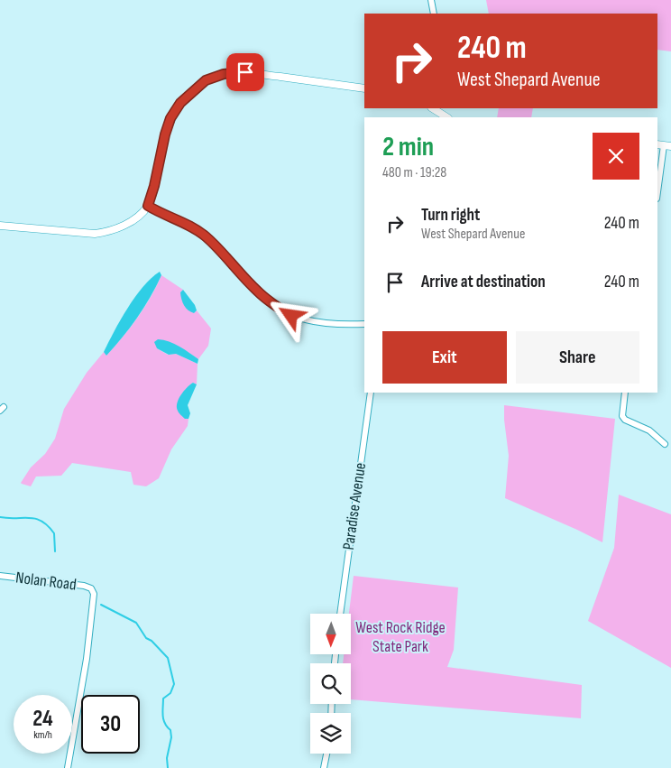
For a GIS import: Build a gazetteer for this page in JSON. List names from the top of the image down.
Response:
{
  "streets": {
    "street": ["Paradise Avenue", "Nolan Road"]
  },
  "parks": ["West Rock Ridge State Park"],
  "north": "bottom",
  "page": {
    "turn": ["240 m", "West Shepard Avenue"],
    "heading": ["2 min", "480 m · 19:28"],
    "list": [
      {
        "name": "Turn right",
        "note": "West Shepard Avenue",
        "value": "240 m"
      },
      {
        "name": "Arrive at destination",
        "value": "240 m"
      }
    ],
    "buttons": ["Exit", "Share"],
    "speed": "24 km/h",
    "limit": "30"
  }
}
